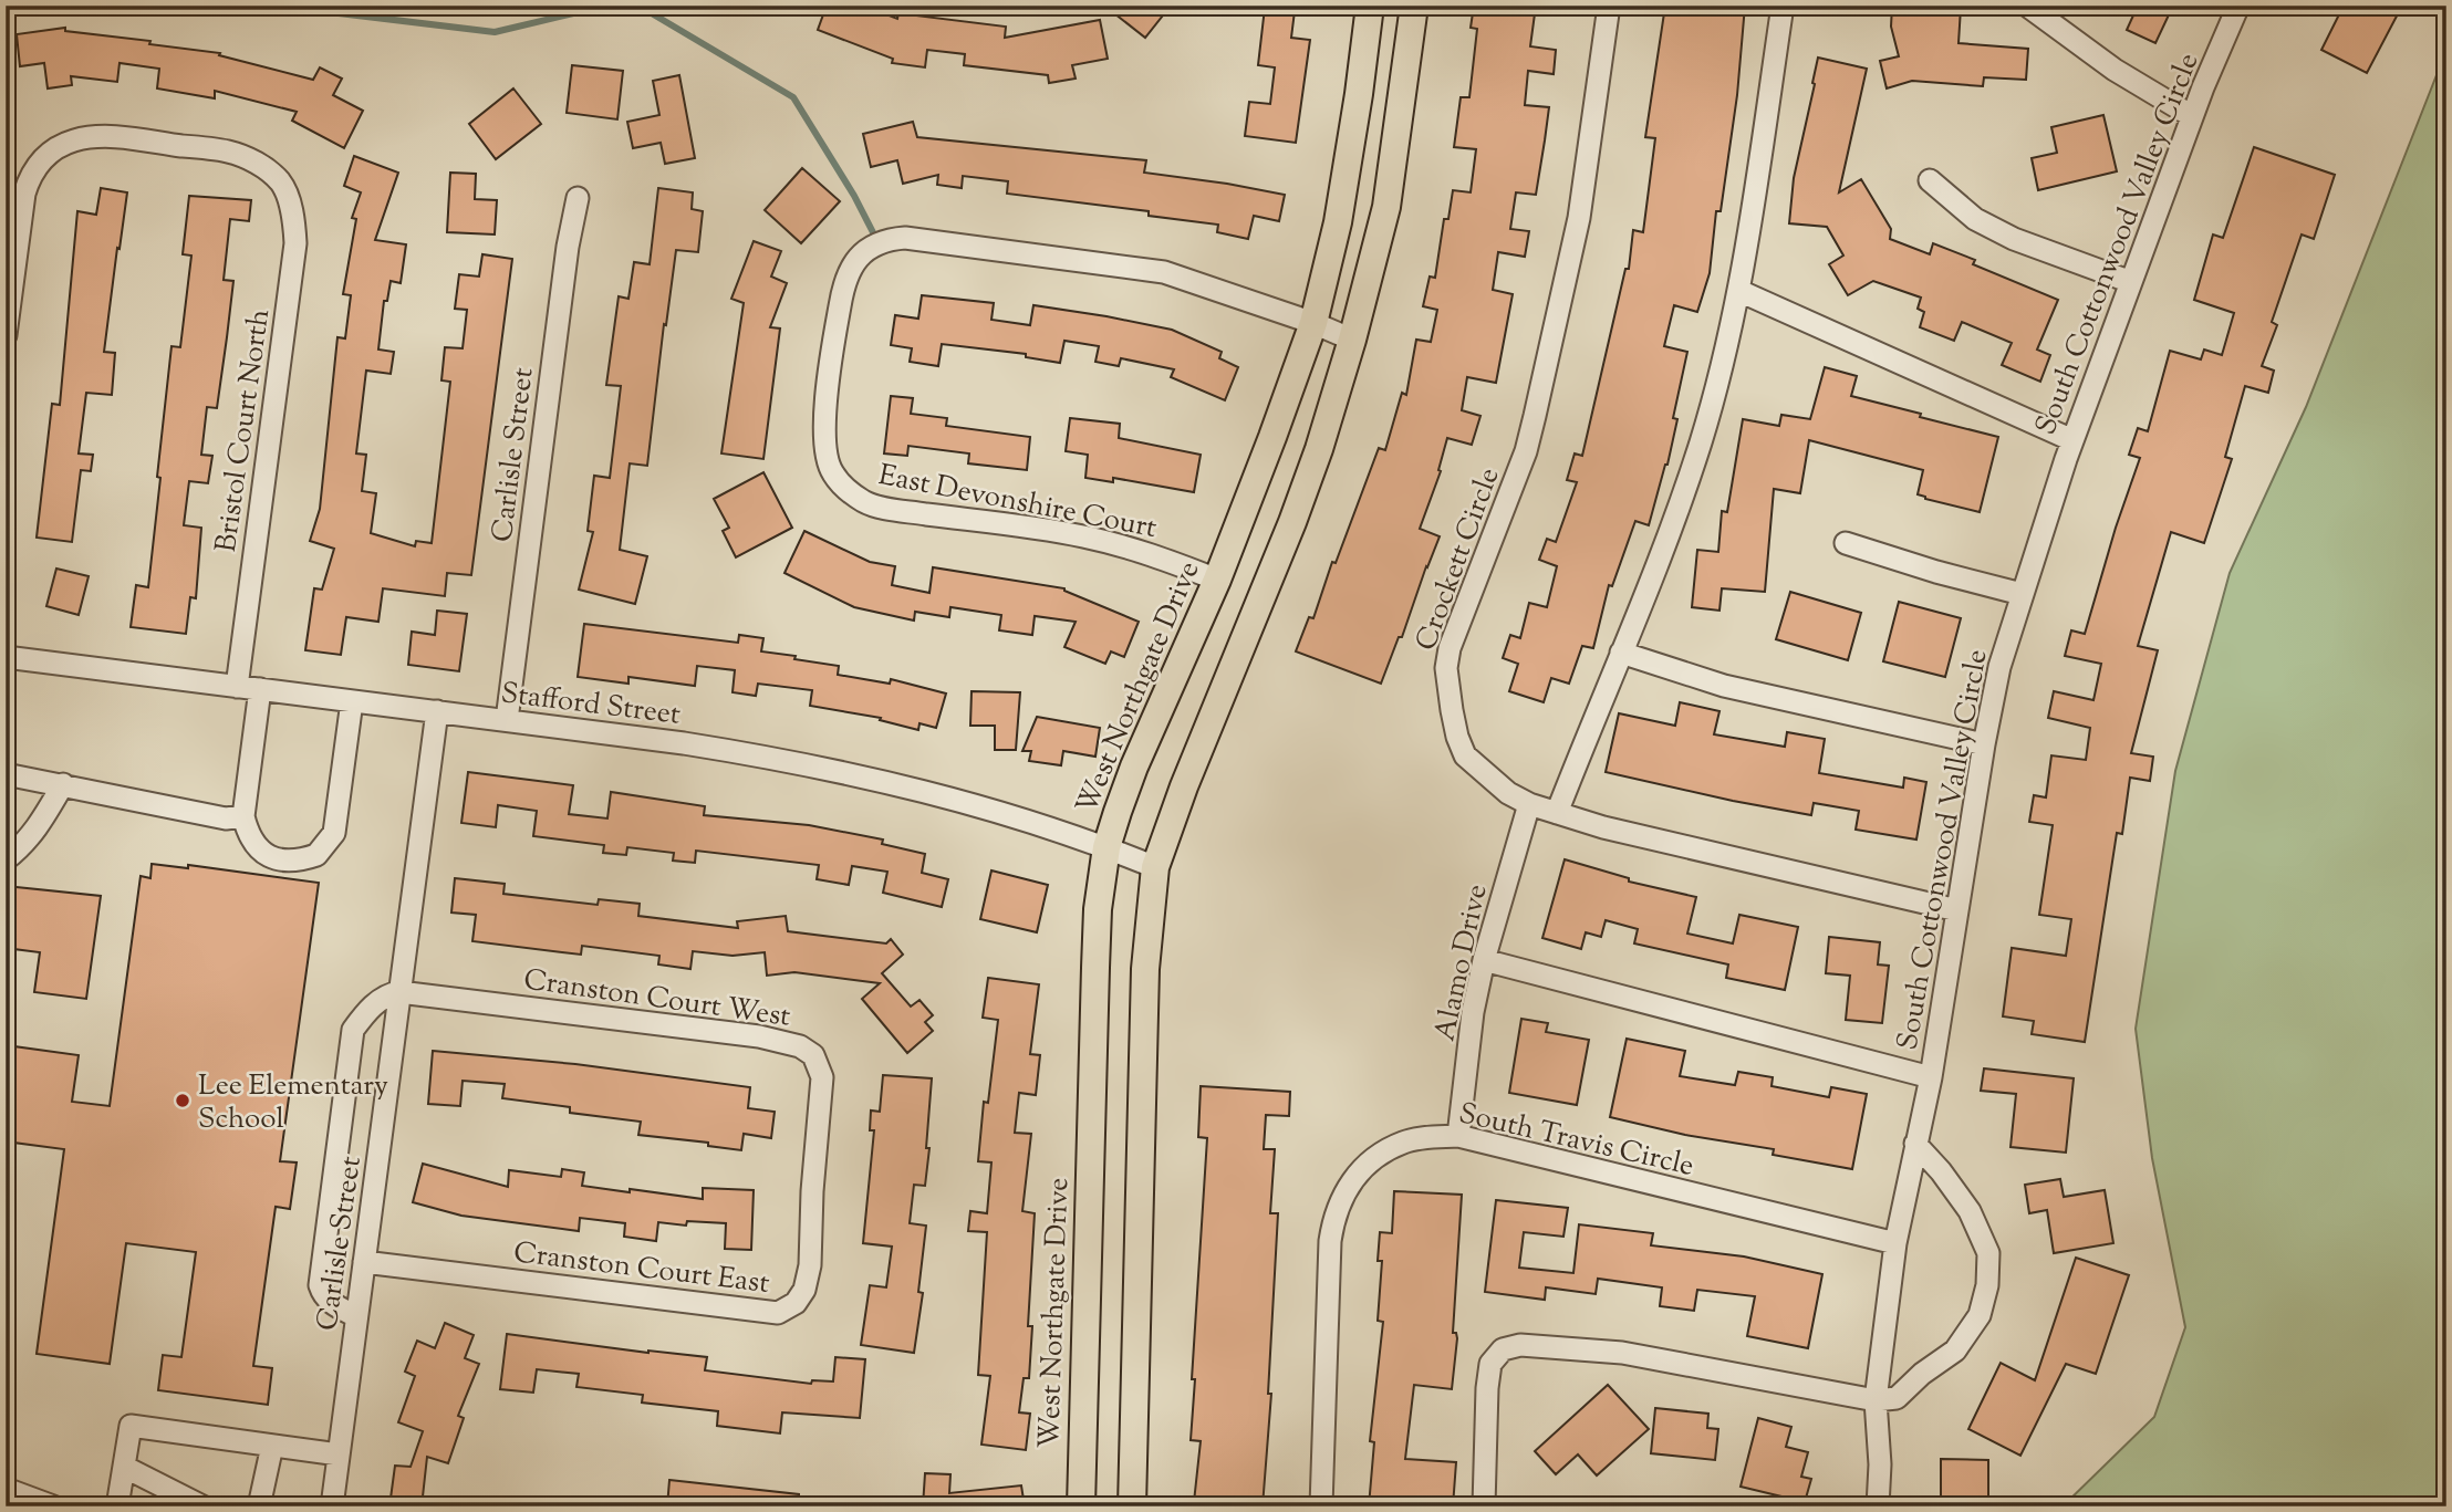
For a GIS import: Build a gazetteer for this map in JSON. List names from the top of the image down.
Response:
{
  "streets": {
    "main road": ["West Northgate Drive"],
    "street": [
      "South Cottonwood Valley Circle",
      "Bristol Court North",
      "Carlisle Street",
      "East Devonshire Court",
      "Crockett Circle",
      "Stafford Street",
      "Alamo Drive",
      "Cranston Court West",
      "South Travis Circle",
      "Cranston Court East"
    ]
  },
  "crossings": [
    ["South Cottonwood Valley Circle", "Crockett Circle"],
    ["South Cottonwood Valley Circle", "South Travis Circle"],
    ["Bristol Court North", "Stafford Street"],
    ["Carlisle Street", "Stafford Street"],
    ["Carlisle Street", "Cranston Court West"],
    ["Carlisle Street", "Cranston Court East"],
    ["East Devonshire Court", "West Northgate Drive"],
    ["Crockett Circle", "Alamo Drive"],
    ["West Northgate Drive", "Stafford Street"],
    ["Alamo Drive", "South Travis Circle"],
    ["Cranston Court West", "Cranston Court East"]
  ],
  "places": ["Lee Elementary School"]
}
